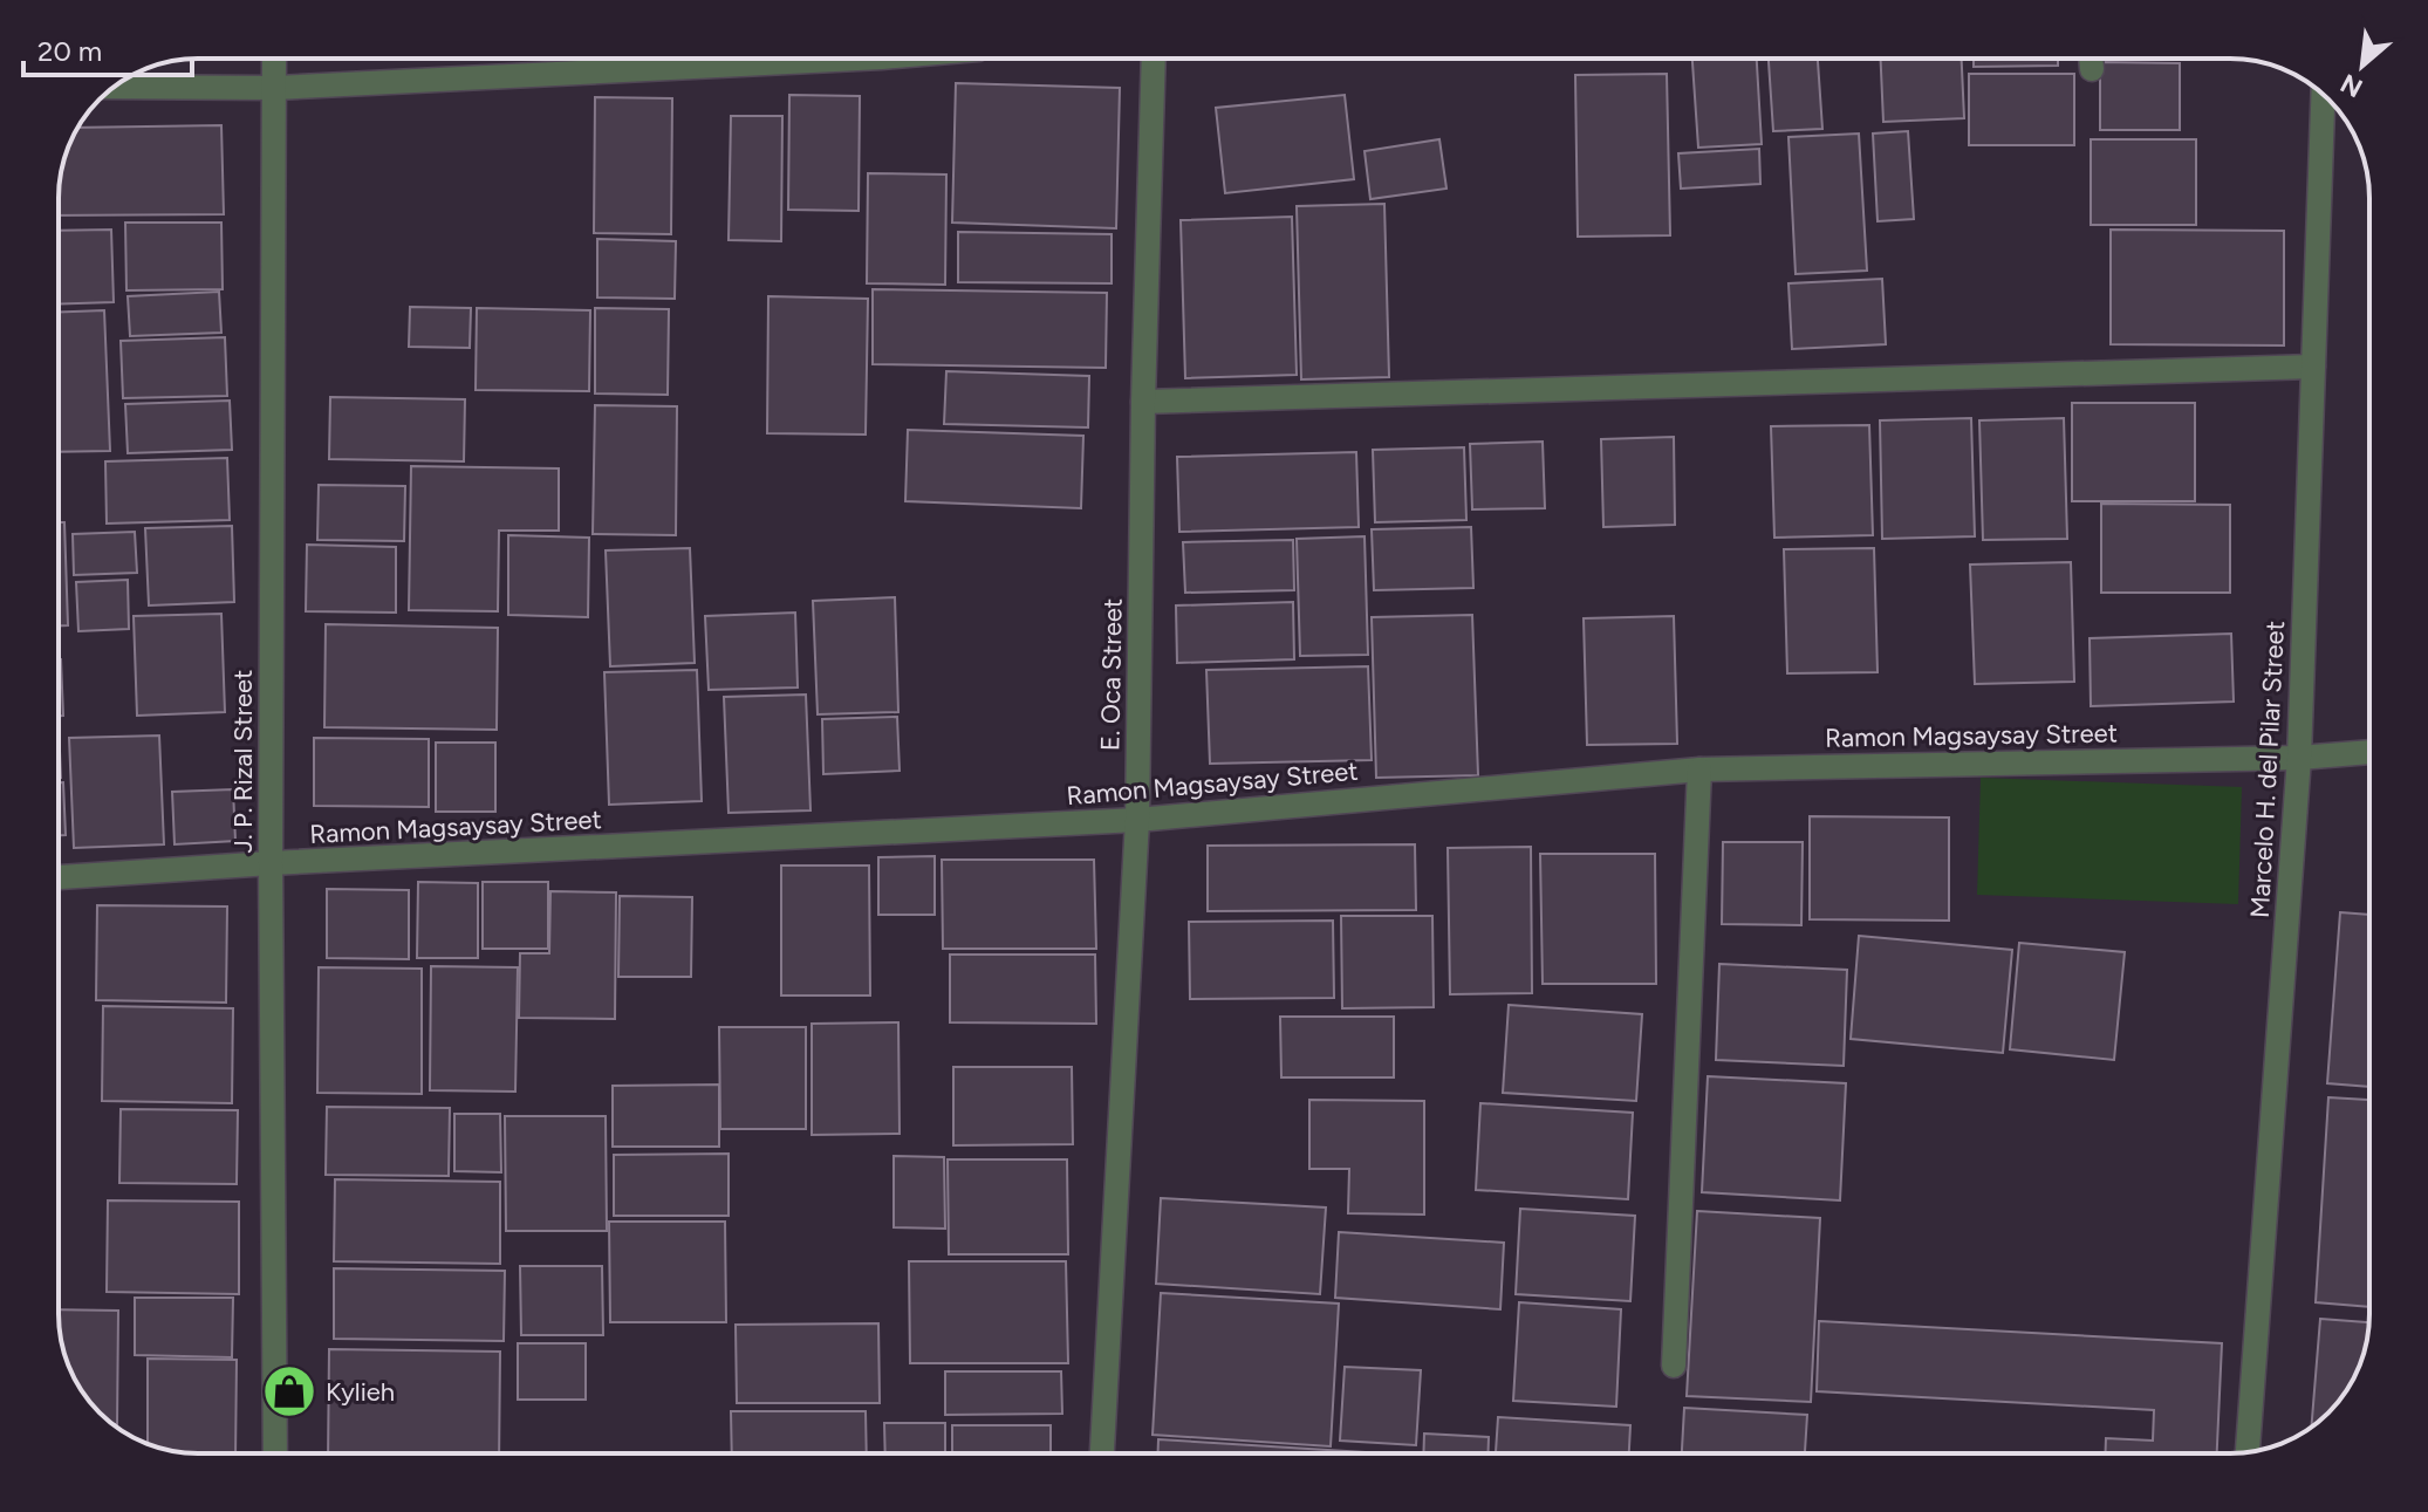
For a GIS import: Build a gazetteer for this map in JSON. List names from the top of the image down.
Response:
{
  "streets": {
    "street": [
      "E. Oca Street",
      "Ramon Magsaysay Street",
      "J. P. Rizal Street",
      "Marcelo H. del Pilar Street"
    ]
  },
  "crossings": [
    ["E. Oca Street", "Ramon Magsaysay Street"],
    ["Ramon Magsaysay Street", "J. P. Rizal Street"],
    ["Ramon Magsaysay Street", "Marcelo H. del Pilar Street"]
  ],
  "places": {
    "shop": ["Kylieh"]
  },
  "scale_bar": "20 m",
  "north": "bottom left"
}
